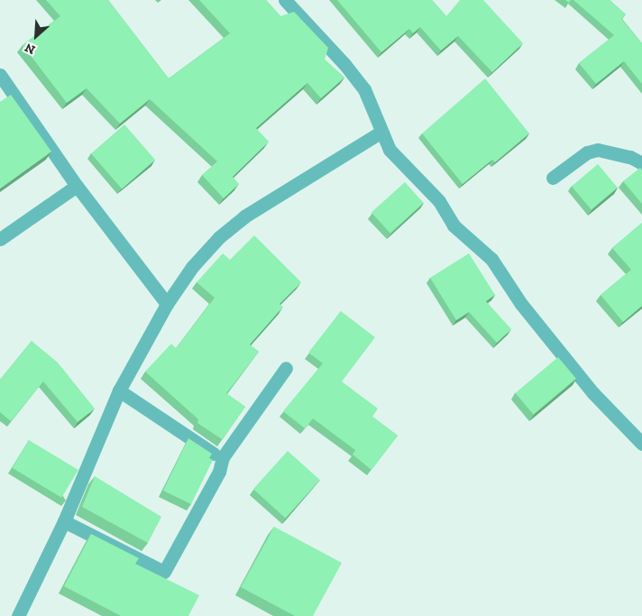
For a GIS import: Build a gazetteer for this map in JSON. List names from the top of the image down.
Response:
{
  "north": "bottom left"
}
